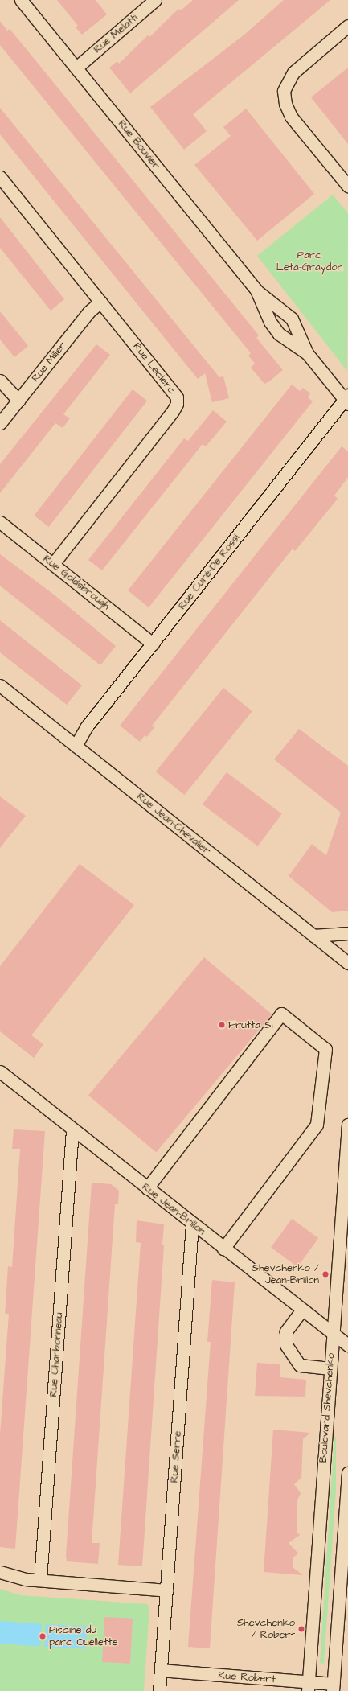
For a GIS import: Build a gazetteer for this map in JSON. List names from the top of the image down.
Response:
{
  "streets": {
    "street": [
      "Rue Melatti",
      "Rue Bouvier",
      "Rue Miller",
      "Rue Leclerc",
      "Rue Curé-De Rossi",
      "Rue Goldsbrough",
      "Rue Jean-Chevalier",
      "Rue Jean-Brillon",
      "Rue Charbonneau",
      "Boulevard Shevchenko",
      "Rue Serre",
      "Rue Robert"
    ]
  },
  "crossings": [
    ["Rue Melatti", "Rue Bouvier"],
    ["Rue Bouvier", "Rue Curé-De Rossi"],
    ["Rue Miller", "Rue Leclerc"],
    ["Rue Leclerc", "Rue Goldsbrough"],
    ["Rue Curé-De Rossi", "Rue Goldsbrough"],
    ["Rue Curé-De Rossi", "Rue Jean-Chevalier"],
    ["Rue Jean-Brillon", "Rue Charbonneau"],
    ["Rue Jean-Brillon", "Boulevard Shevchenko"],
    ["Rue Jean-Brillon", "Rue Serre"],
    ["Boulevard Shevchenko", "Rue Robert"],
    ["Rue Serre", "Rue Robert"]
  ],
  "parks": ["Parc Leta-Graydon"],
  "places": [
    "Frutta Si",
    "Shevchenko / Jean-Brillon",
    "Shevchenko / Robert",
    "Piscine du parc Ouellette"
  ]
}
